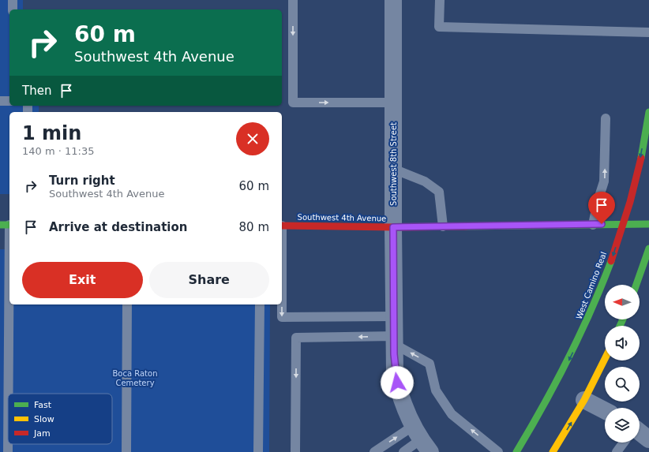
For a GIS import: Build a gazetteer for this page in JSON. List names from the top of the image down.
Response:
{
  "streets": {
    "street": ["Southwest 8th Street", "Southwest 4th Avenue", "West Camino Real"]
  },
  "crossings": [
    ["Southwest 8th Street", "Southwest 4th Avenue"],
    ["Southwest 4th Avenue", "West Camino Real"]
  ],
  "parks": ["Boca Raton Cemetery"],
  "legend": ["Fast", "Slow", "Jam"],
  "north": "left",
  "page": {
    "turn": ["60 m", "Southwest 4th Avenue"],
    "then": "Then",
    "heading": ["1 min", "140 m · 11:35"],
    "list": [
      {
        "name": "Turn right",
        "note": "Southwest 4th Avenue",
        "value": "60 m"
      },
      {
        "name": "Arrive at destination",
        "value": "80 m"
      }
    ],
    "buttons": ["Exit", "Share"]
  }
}
